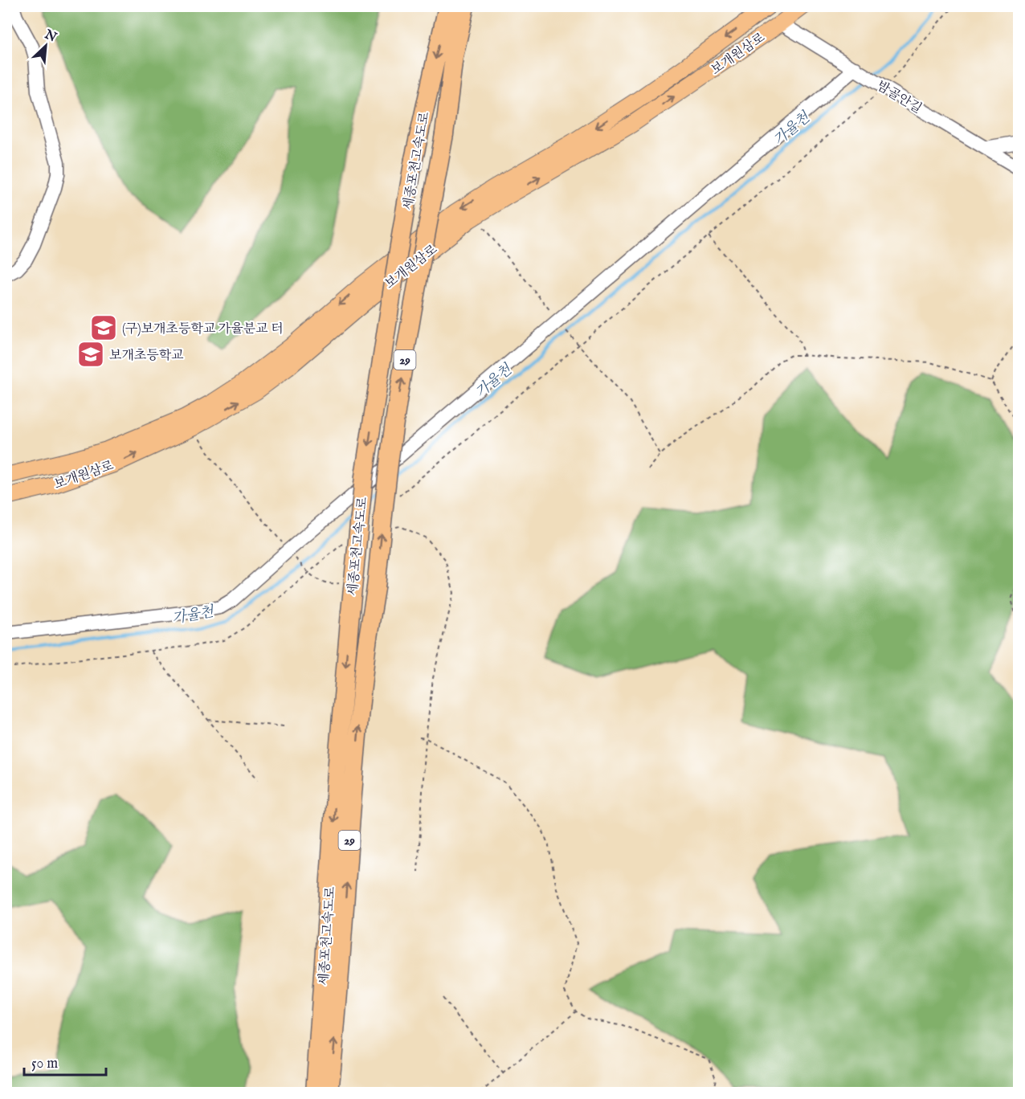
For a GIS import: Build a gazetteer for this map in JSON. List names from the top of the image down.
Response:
{
  "streets": {
    "highway": ["세종포천고속도로", "29"],
    "main road": ["보개원삼로"],
    "street": ["밤골안길"]
  },
  "crossings": [
    ["보개원삼로", "밤골안길"]
  ],
  "water": ["가율천"],
  "places": {
    "school or university": ["(구)보개초등학교 가율분교 터", "보개초등학교"]
  },
  "scale_bar": "50 m",
  "north": "top right"
}
